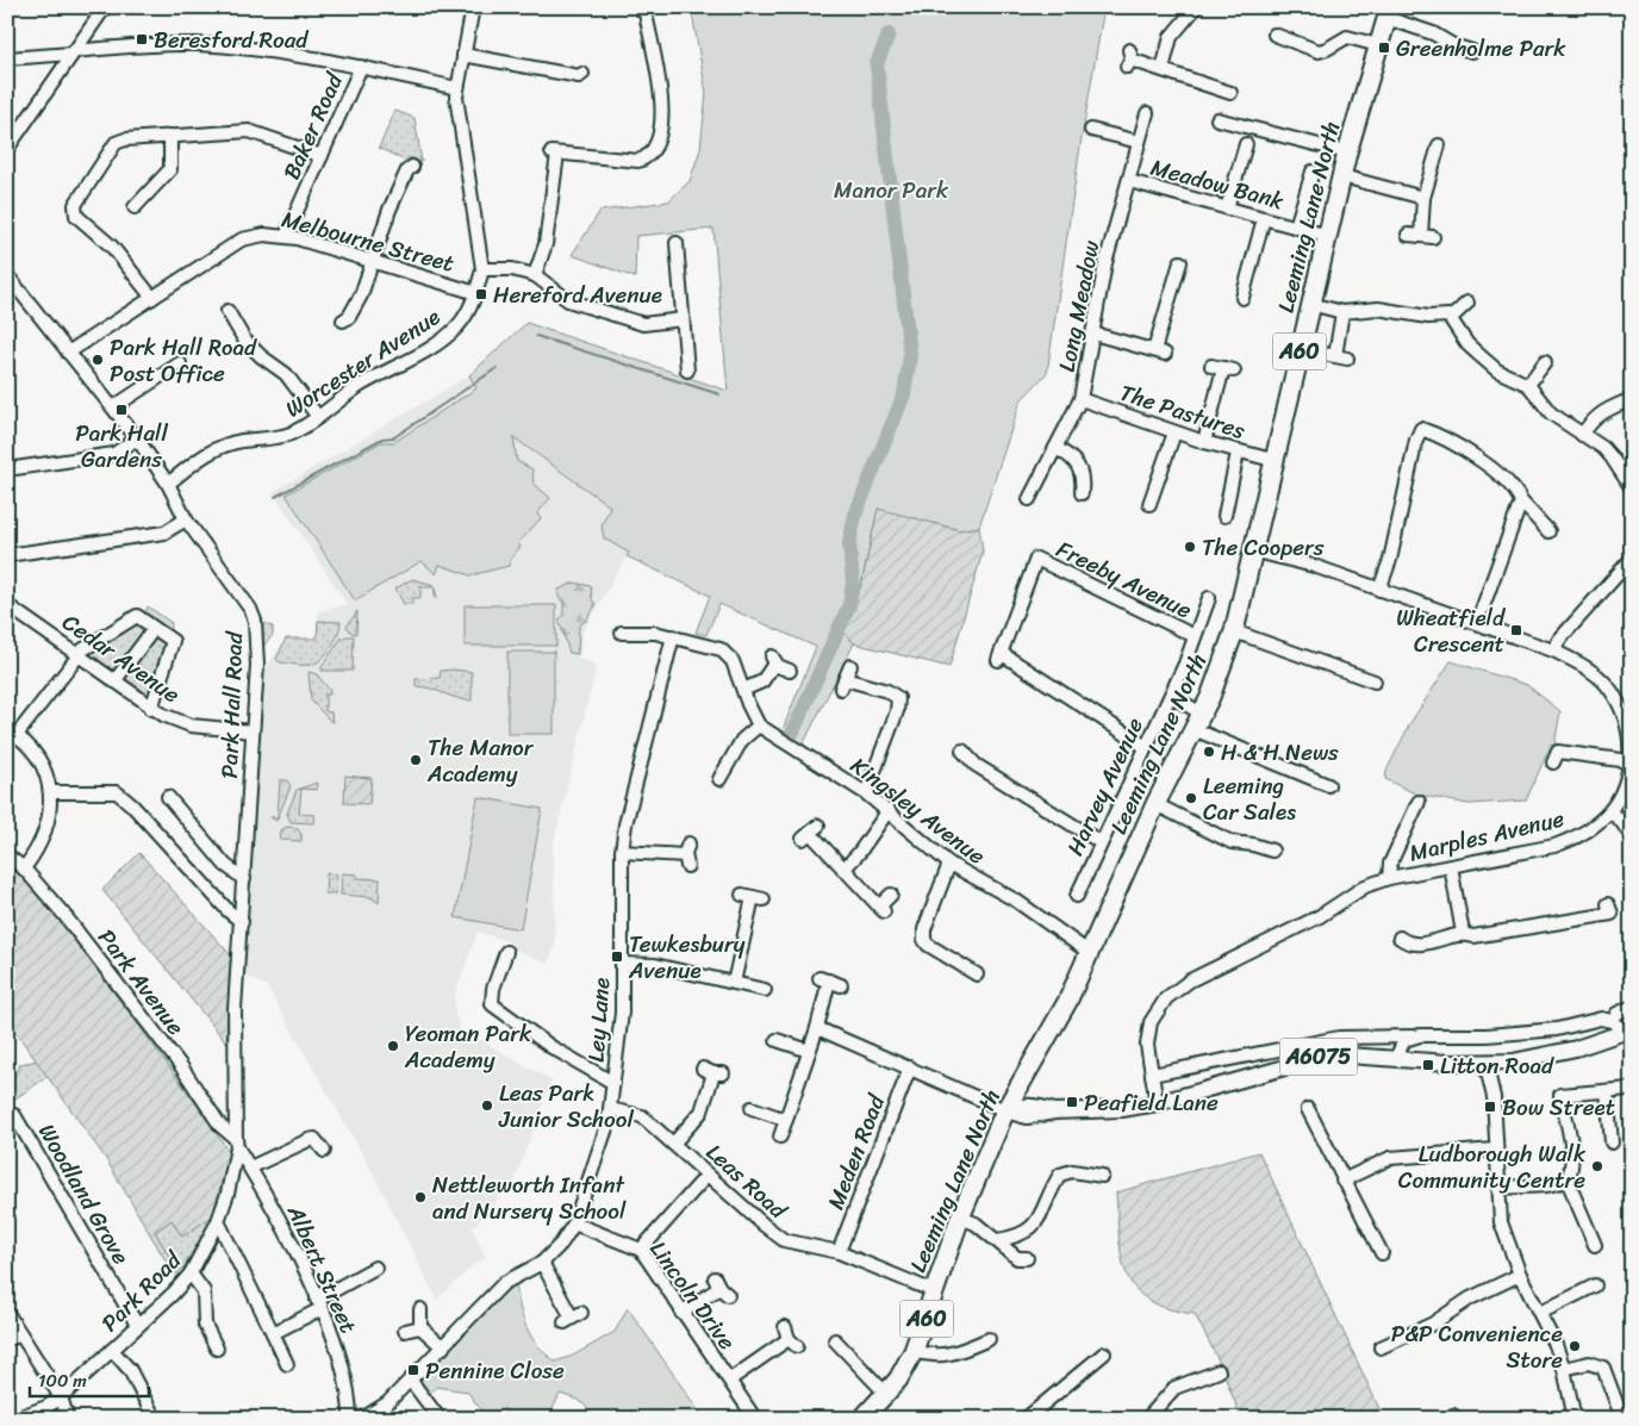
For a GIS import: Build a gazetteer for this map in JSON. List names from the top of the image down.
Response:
{
  "streets": {
    "highway": ["Leeming Lane North", "A60"],
    "main road": ["A6075"],
    "street": [
      "Baker Road",
      "Meadow Bank",
      "Melbourne Street",
      "Long Meadow",
      "Worcester Avenue",
      "The Pastures",
      "Freeby Avenue",
      "Cedar Avenue",
      "Park Hall Road",
      "Harvey Avenue",
      "Kingsley Avenue",
      "Marples Avenue",
      "Park Avenue",
      "Ley Lane",
      "Meden Road",
      "Leas Road",
      "Woodland Grove",
      "Albert Street",
      "Park Road",
      "Lincoln Drive"
    ]
  },
  "crossings": [
    ["Baker Road", "Melbourne Street"],
    ["Meadow Bank", "Leeming Lane North"],
    ["Meadow Bank", "Long Meadow"],
    ["Leeming Lane North", "The Pastures"],
    ["Leeming Lane North", "Kingsley Avenue"],
    ["Leeming Lane North", "Marples Avenue"],
    ["Leeming Lane North", "A6075"],
    ["Leeming Lane North", "Leas Road"],
    ["Melbourne Street", "Worcester Avenue"],
    ["Melbourne Street", "Park Hall Road"],
    ["Long Meadow", "The Pastures"],
    ["Worcester Avenue", "Park Hall Road"],
    ["Freeby Avenue", "Harvey Avenue"],
    ["Cedar Avenue", "Park Hall Road"],
    ["Park Hall Road", "Park Avenue"],
    ["Park Hall Road", "Albert Street"],
    ["Park Hall Road", "Park Road"],
    ["Marples Avenue", "A6075"],
    ["Park Avenue", "Albert Street"],
    ["Park Avenue", "Park Road"],
    ["Ley Lane", "Leas Road"],
    ["Ley Lane", "Lincoln Drive"],
    ["Meden Road", "Leas Road"],
    ["Woodland Grove", "Park Road"],
    ["Albert Street", "Park Road"]
  ],
  "parks": ["Manor Park"],
  "places": {
    "transit": [
      "Beresford Road",
      "Greenholme Park",
      "Hereford Avenue",
      "Park Hall Gardens",
      "Wheatfield Crescent",
      "Tewkesbury Avenue",
      "Litton Road",
      "Peafield Lane",
      "Bow Street",
      "Pennine Close"
    ],
    "other": [
      "Park Hall Road Post Office",
      "The Coopers",
      "H & H News",
      "The Manor Academy",
      "Leeming Car Sales",
      "Yeoman Park Academy",
      "Leas Park Junior School",
      "Ludborough Walk Community Centre",
      "Nettleworth Infant and Nursery School",
      "P&P Convenience Store"
    ]
  },
  "scale_bar": "100 m"
}
